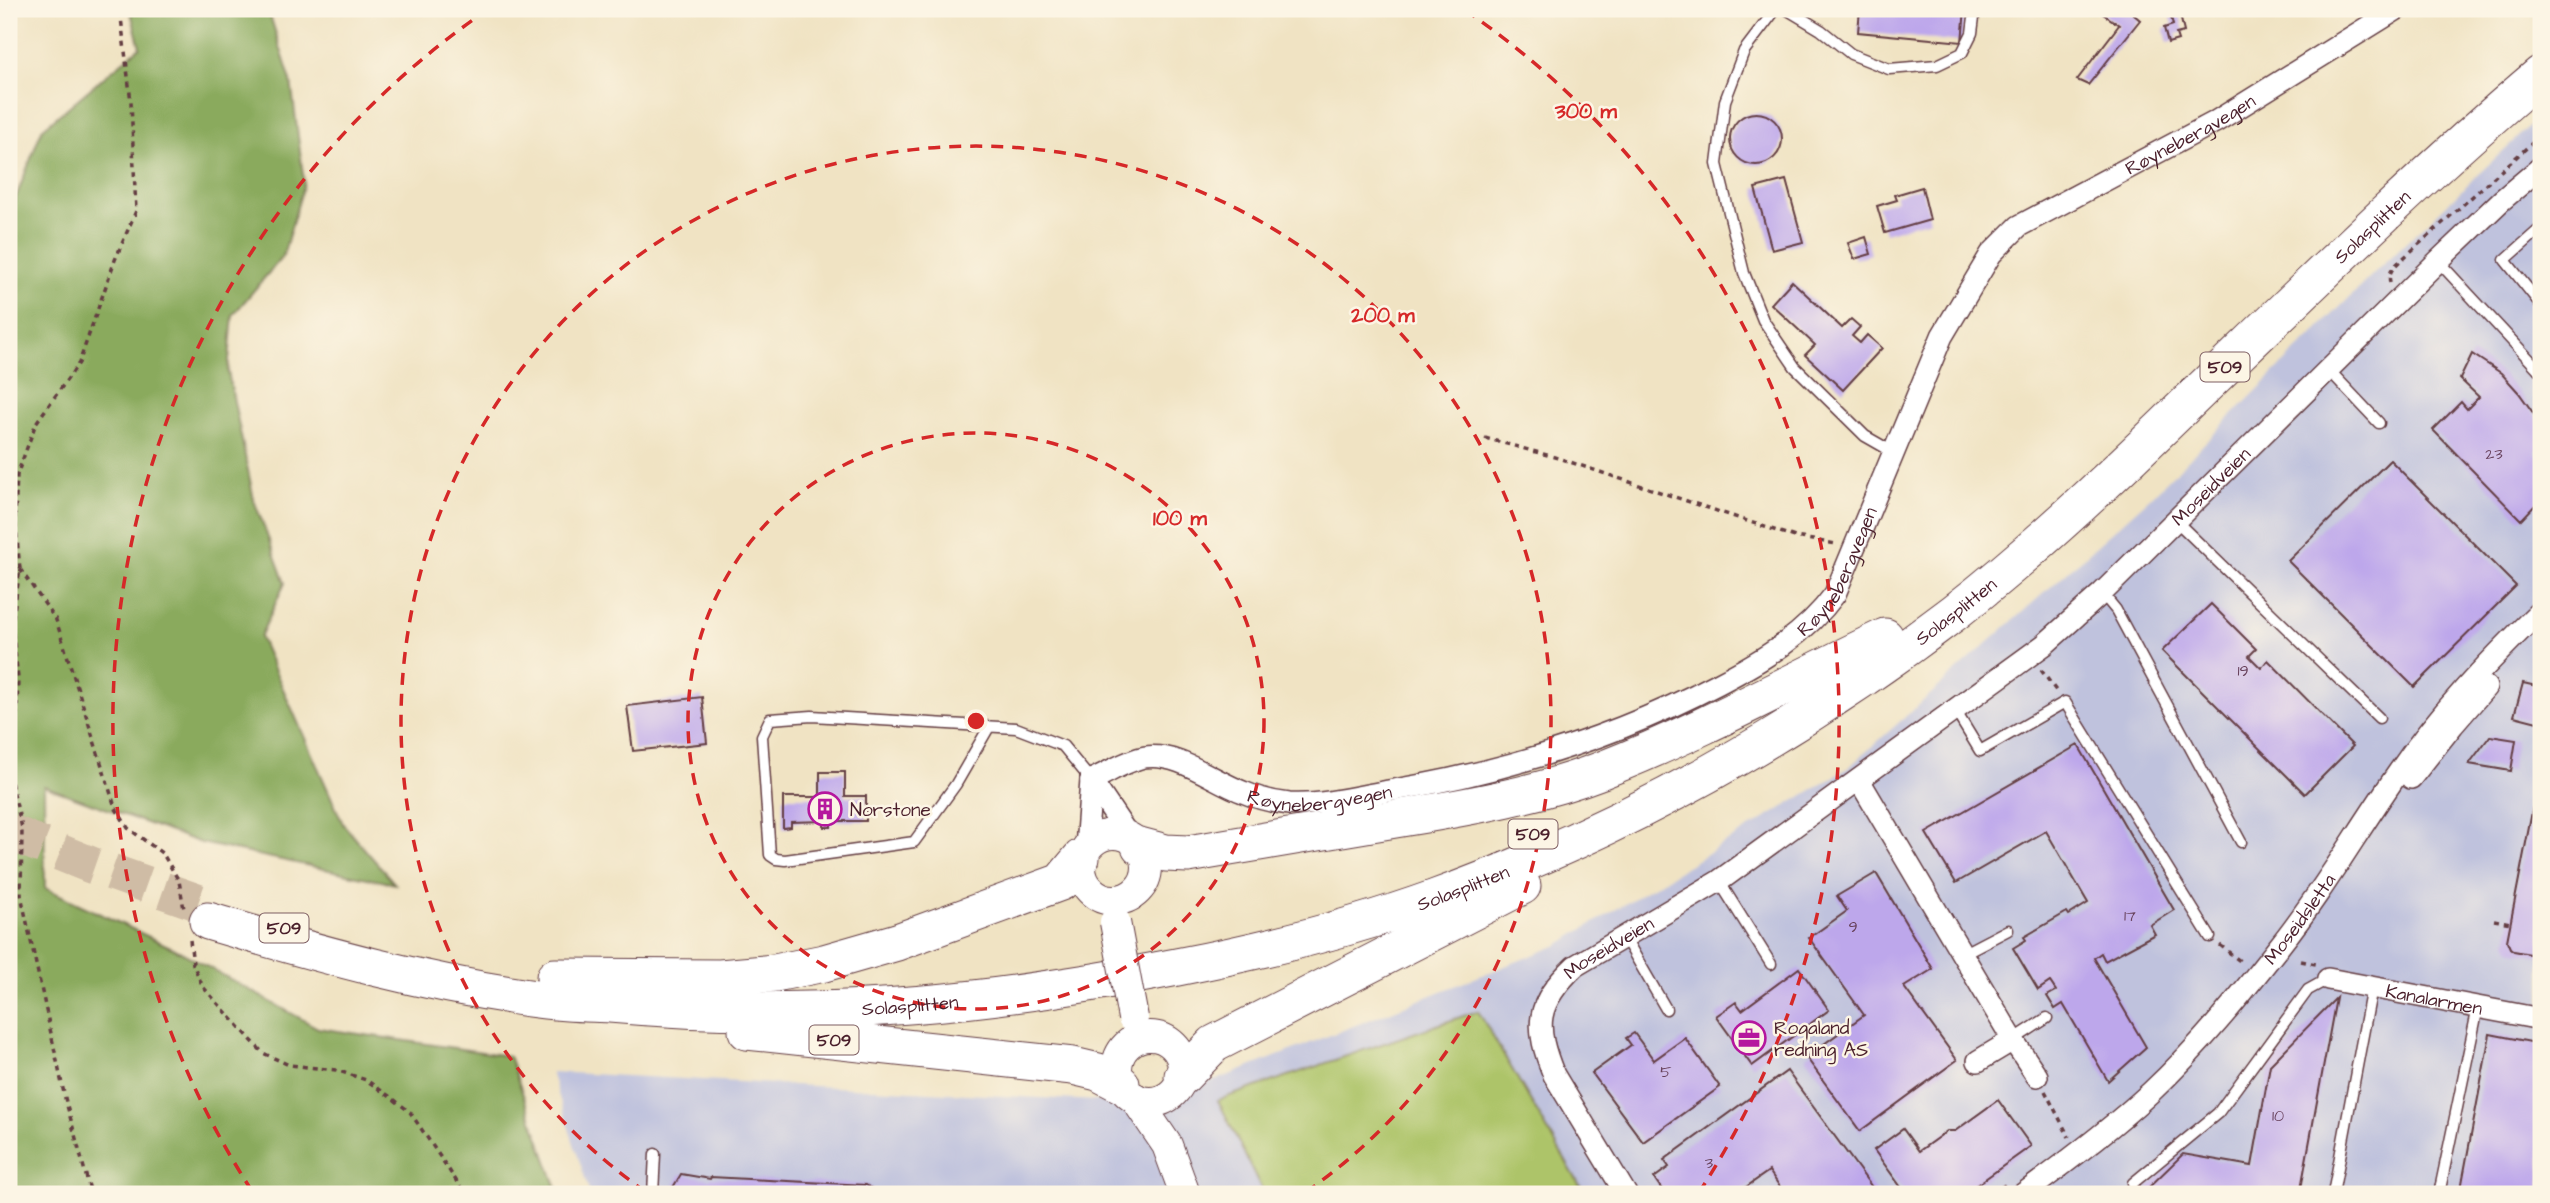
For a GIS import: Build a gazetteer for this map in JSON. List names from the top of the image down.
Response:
{
  "streets": {
    "highway": ["Solasplitten", "509"],
    "street": [
      "Røynebergvegen",
      "Moseidveien",
      "Moseidsletta",
      "Kanalarmen"
    ]
  },
  "crossings": [
    ["Solasplitten", "509"]
  ],
  "places": {
    "building": ["Norstone"],
    "office": ["Rogaland redning AS"]
  },
  "house_numbers": [
    "23",
    "19",
    "17",
    "9",
    "5",
    "10",
    "3"
  ],
  "rings": ["300 m", "200 m", "100 m"]
}
